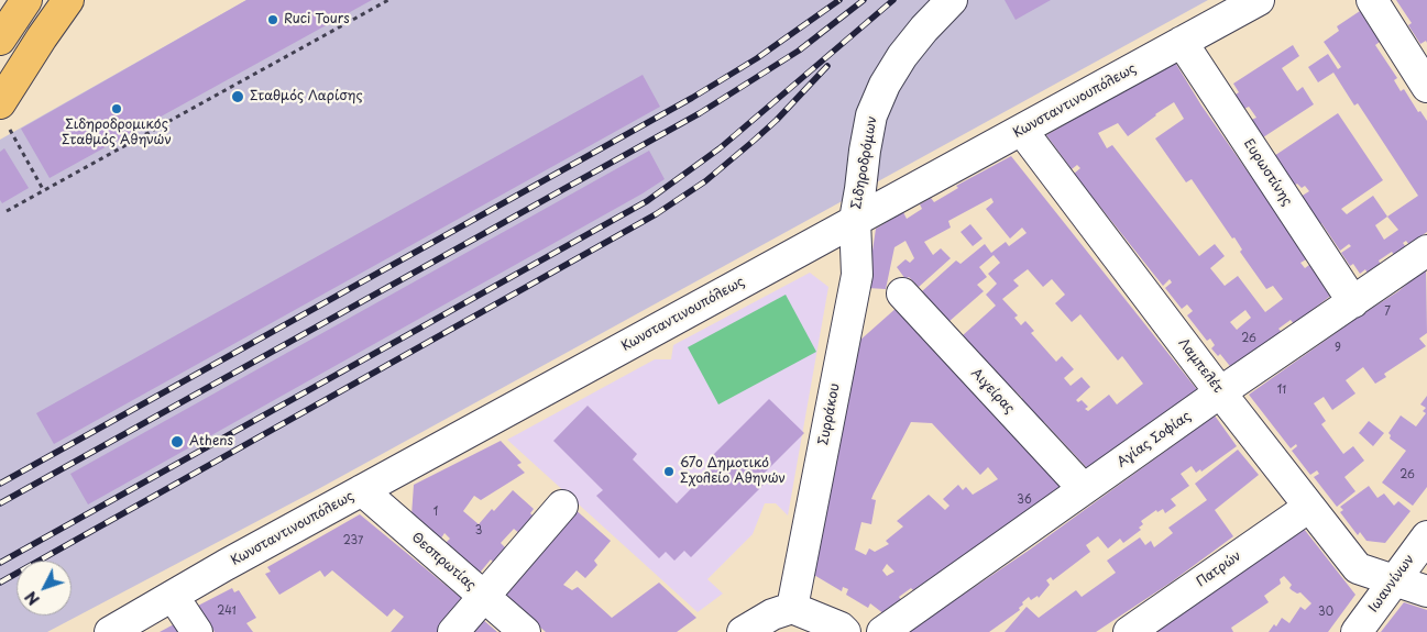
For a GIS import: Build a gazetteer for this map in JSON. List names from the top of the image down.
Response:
{
  "streets": {
    "street": [
      "Κωνσταντινουπόλεως",
      "Σιδηροδρόμων",
      "Ευρωστίνης",
      "Λαμπελέτ",
      "Αιγείρας",
      "Συρράκου",
      "Αγίας Σοφίας",
      "Θεσπρωτίας",
      "Πατρών",
      "Ιωαννίνων"
    ]
  },
  "crossings": [
    ["Κωνσταντινουπόλεως", "Σιδηροδρόμων"],
    ["Κωνσταντινουπόλεως", "Ευρωστίνης"],
    ["Κωνσταντινουπόλεως", "Λαμπελέτ"],
    ["Κωνσταντινουπόλεως", "Συρράκου"],
    ["Κωνσταντινουπόλεως", "Θεσπρωτίας"],
    ["Σιδηροδρόμων", "Συρράκου"],
    ["Ευρωστίνης", "Αγίας Σοφίας"],
    ["Λαμπελέτ", "Αγίας Σοφίας"],
    ["Λαμπελέτ", "Πατρών"],
    ["Λαμπελέτ", "Ιωαννίνων"],
    ["Αιγείρας", "Αγίας Σοφίας"]
  ],
  "places": [
    "Ruci Tours",
    "Σταθμός Λαρίσης",
    "Σιδηροδρομικός Σταθμός Αθηνών",
    "Athens",
    "67ο Δημοτικό Σχολείο Αθηνών"
  ],
  "house_numbers": [
    "7",
    "26",
    "9",
    "11",
    "26",
    "36",
    "1",
    "3",
    "237",
    "241",
    "30"
  ],
  "north": "bottom left"
}
